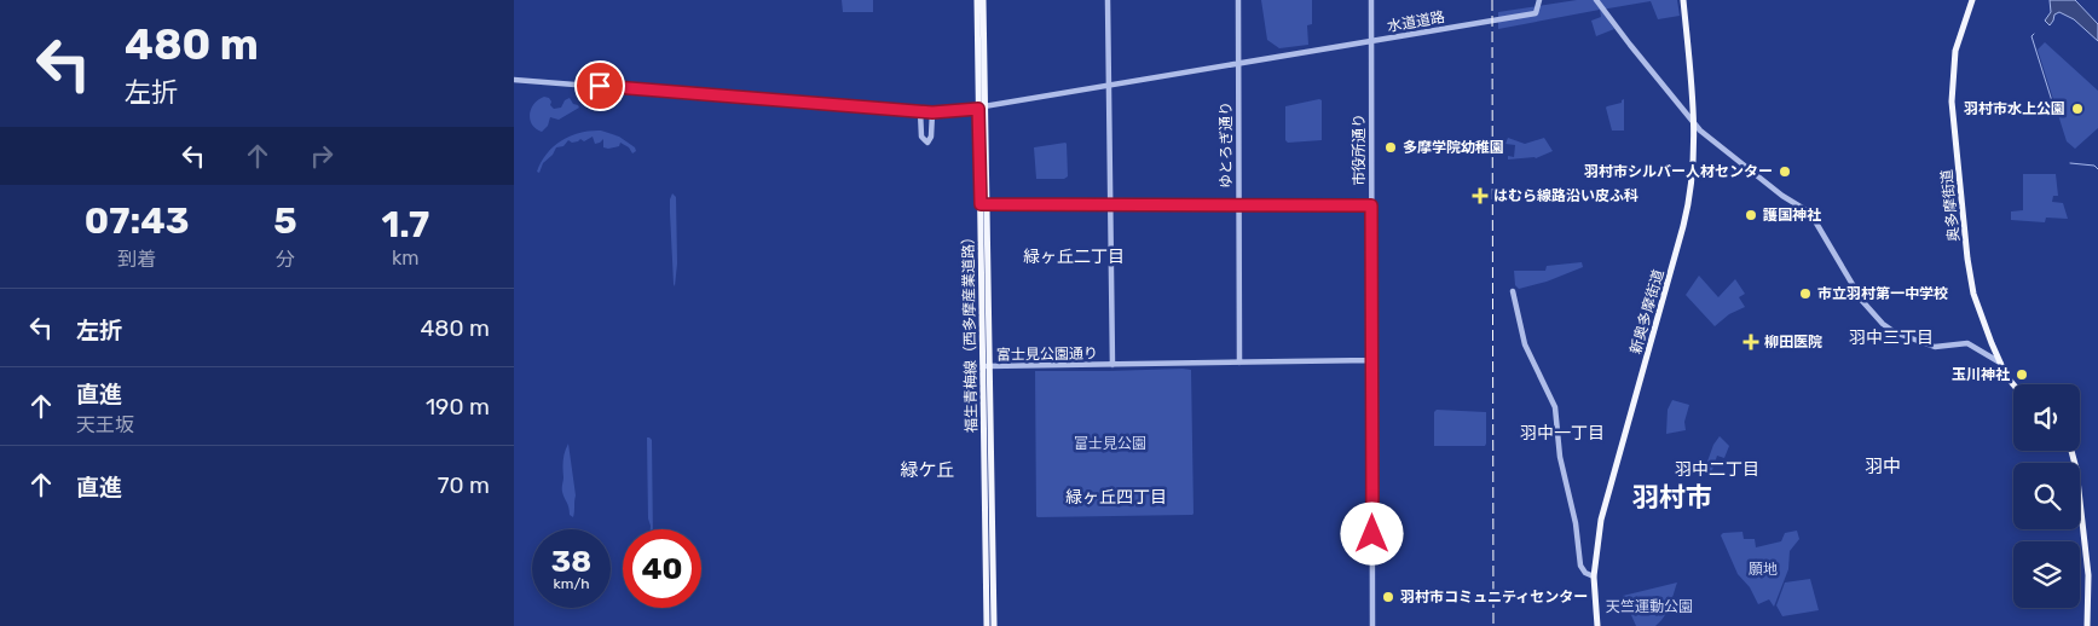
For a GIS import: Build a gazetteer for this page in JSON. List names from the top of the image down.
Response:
{
  "streets": {
    "main road": ["奥多摩街道", "新奥多摩街道", "福生青梅線（西多摩産業道路）"],
    "street": [
      "水道道路",
      "ゆとろぎ通り",
      "市役所通り",
      "富士見公園通り"
    ]
  },
  "crossings": [
    ["水道道路", "ゆとろぎ通り"],
    ["水道道路", "市役所通り"],
    ["水道道路", "福生青梅線（西多摩産業道路）"],
    ["ゆとろぎ通り", "富士見公園通り"],
    ["市役所通り", "富士見公園通り"],
    ["福生青梅線（西多摩産業道路）", "富士見公園通り"]
  ],
  "districts": [
    "緑ヶ丘二丁目",
    "羽中三丁目",
    "羽中一丁目",
    "羽中",
    "羽中二丁目",
    "緑ケ丘",
    "緑ヶ丘四丁目",
    "羽村市"
  ],
  "parks": ["富士見公園", "願地", "天竺運動公園"],
  "places": {
    "other": [
      "羽村市水上公園",
      "多摩学院幼稚園",
      "羽村市シルバー人材センター",
      "護国神社",
      "市立羽村第一中学校",
      "玉川神社",
      "羽村市コミュニティセンター"
    ],
    "health": ["はむら線路沿い皮ふ科", "柳田医院"]
  },
  "page": {
    "turn": ["480 m", "左折"],
    "eta": [
      "07:43",
      "到着",
      "5",
      "分",
      "1.7",
      "km"
    ],
    "list": [
      {
        "name": "左折",
        "value": "480 m"
      },
      {
        "name": "直進",
        "note": "天王坂",
        "value": "190 m"
      },
      {
        "name": "直進",
        "value": "70 m"
      }
    ],
    "speed": "38 km/h",
    "limit": "40"
  }
}
